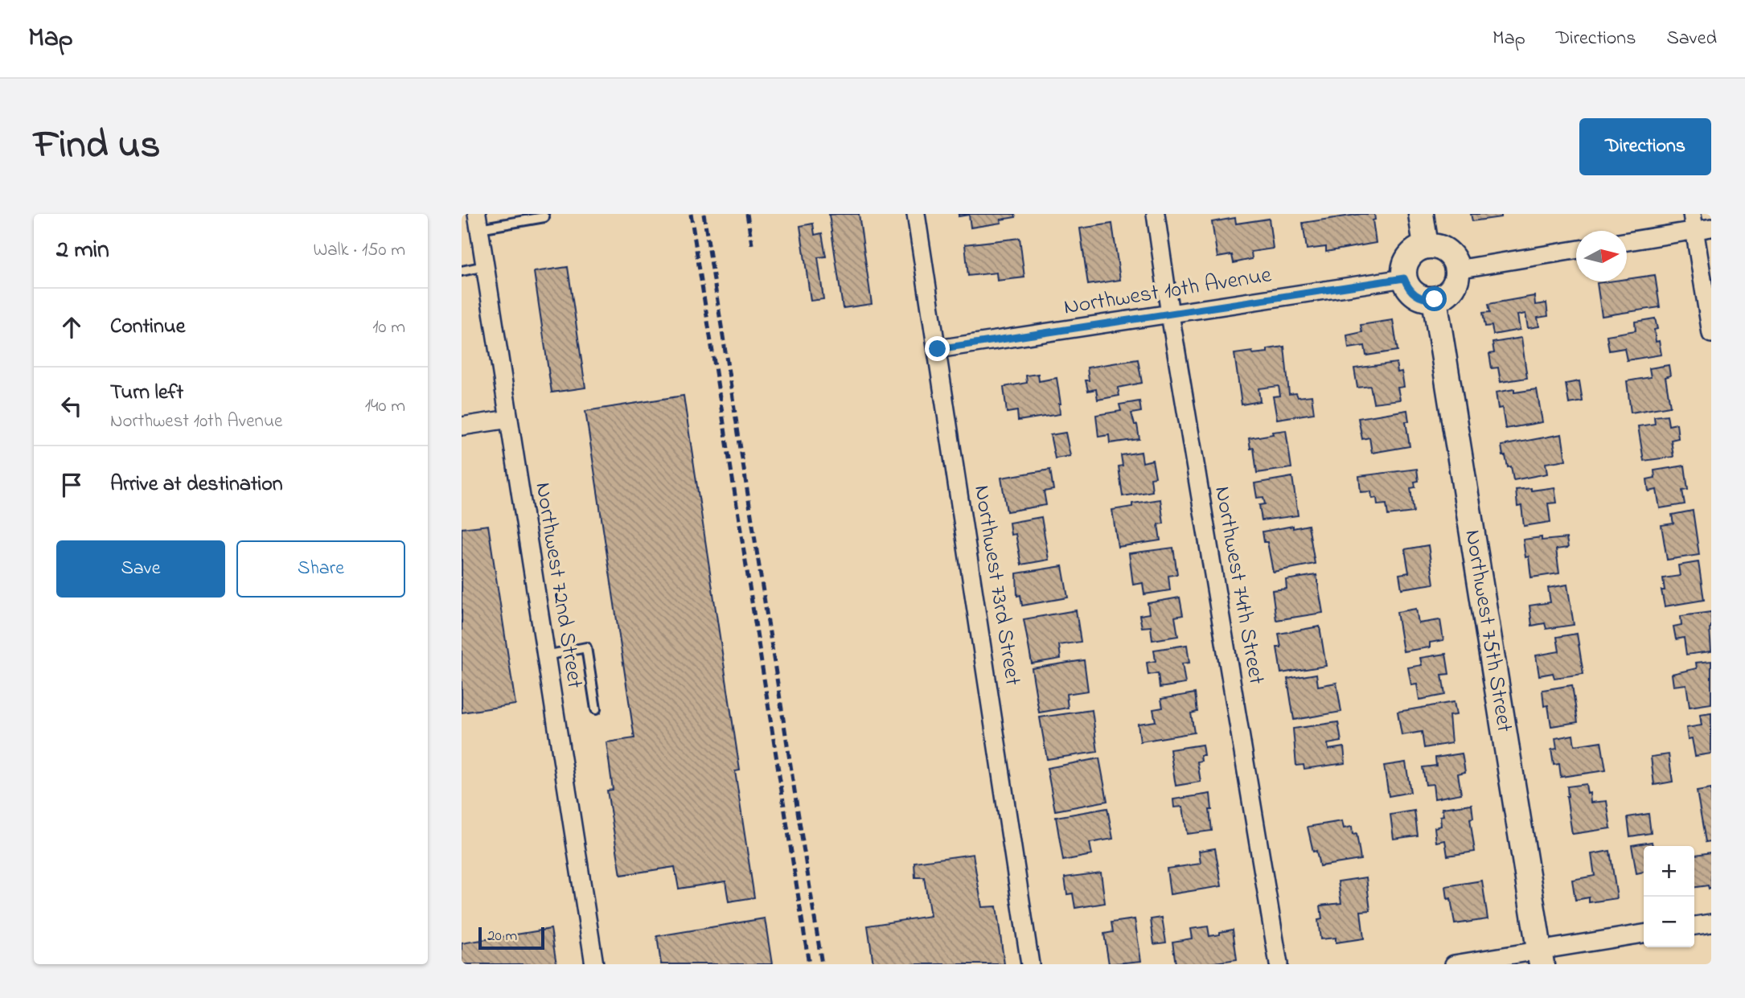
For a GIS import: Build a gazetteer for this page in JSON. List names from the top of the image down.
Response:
{
  "streets": {
    "street": [
      "Northwest 10th Avenue",
      "Northwest 72nd Street",
      "Northwest 73rd Street",
      "Northwest 74th Street",
      "Northwest 75th Street"
    ]
  },
  "crossings": [
    ["Northwest 10th Avenue", "Northwest 73rd Street"],
    ["Northwest 10th Avenue", "Northwest 74th Street"],
    ["Northwest 10th Avenue", "Northwest 75th Street"]
  ],
  "scale_bar": "20 m",
  "north": "right",
  "page": {
    "header": "Map",
    "nav": ["Map", "Directions", "Saved"],
    "title": "Find us",
    "buttons": [
      "Directions",
      ["Save", "Share"]
    ],
    "heading": ["2 min", "Walk · 150 m"],
    "list": [
      ["Continue", "10 m"],
      ["Turn left", "Northwest 10th Avenue", "140 m"],
      "Arrive at destination"
    ],
    "map_buttons": ["+", "−"],
    "scale": "20 m"
  }
}
